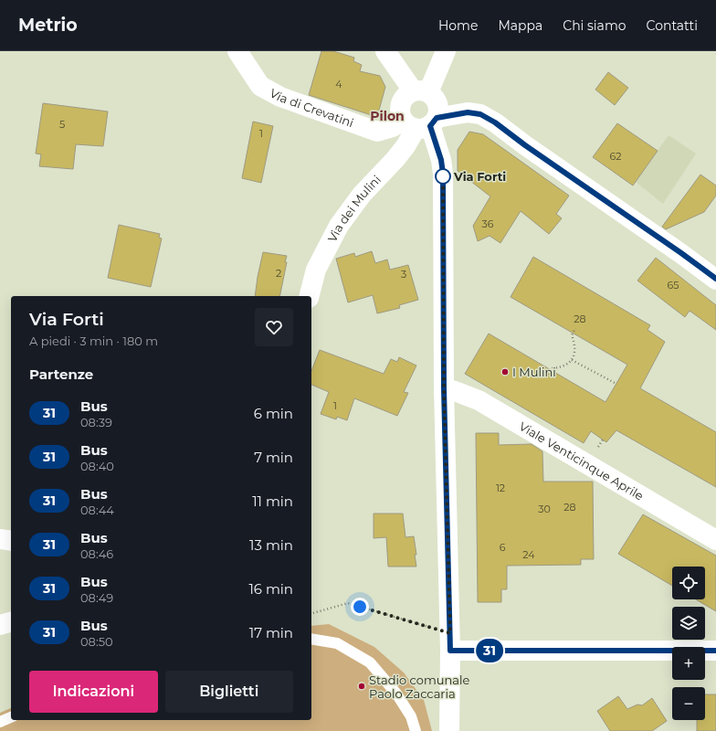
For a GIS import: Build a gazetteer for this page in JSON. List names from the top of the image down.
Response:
{
  "streets": {
    "street": ["Via di Crevatini", "Via dei Mulini", "Viale Venticinque Aprile"]
  },
  "crossings": [
    ["Via di Crevatini", "Via dei Mulini"]
  ],
  "districts": ["Pilon"],
  "places": ["Via Forti", "I Mulini", "Stadio comunale Paolo Zaccaria"],
  "lines": ["bus line 31"],
  "house_numbers": [
    "4",
    "5",
    "1",
    "62",
    "36",
    "2",
    "3",
    "65",
    "28",
    "1",
    "12",
    "28",
    "30",
    "6",
    "24"
  ],
  "page": {
    "header": "Metrio",
    "nav": [
      "Home",
      "Mappa",
      "Chi siamo",
      "Contatti"
    ],
    "on_map": "31",
    "heading": [
      ["Via Forti", "A piedi · 3 min · 180 m"],
      "Partenze"
    ],
    "list": [
      {
        "mark": "31",
        "name": "Bus",
        "note": "08:39",
        "value": "6 min"
      },
      {
        "mark": "31",
        "name": "Bus",
        "note": "08:40",
        "value": "7 min"
      },
      {
        "mark": "31",
        "name": "Bus",
        "note": "08:44",
        "value": "11 min"
      },
      {
        "mark": "31",
        "name": "Bus",
        "note": "08:46",
        "value": "13 min"
      },
      {
        "mark": "31",
        "name": "Bus",
        "note": "08:49",
        "value": "16 min"
      },
      {
        "mark": "31",
        "name": "Bus",
        "note": "08:50",
        "value": "17 min"
      }
    ],
    "map_buttons": ["+", "−"],
    "buttons": ["Indicazioni", "Biglietti"]
  }
}
